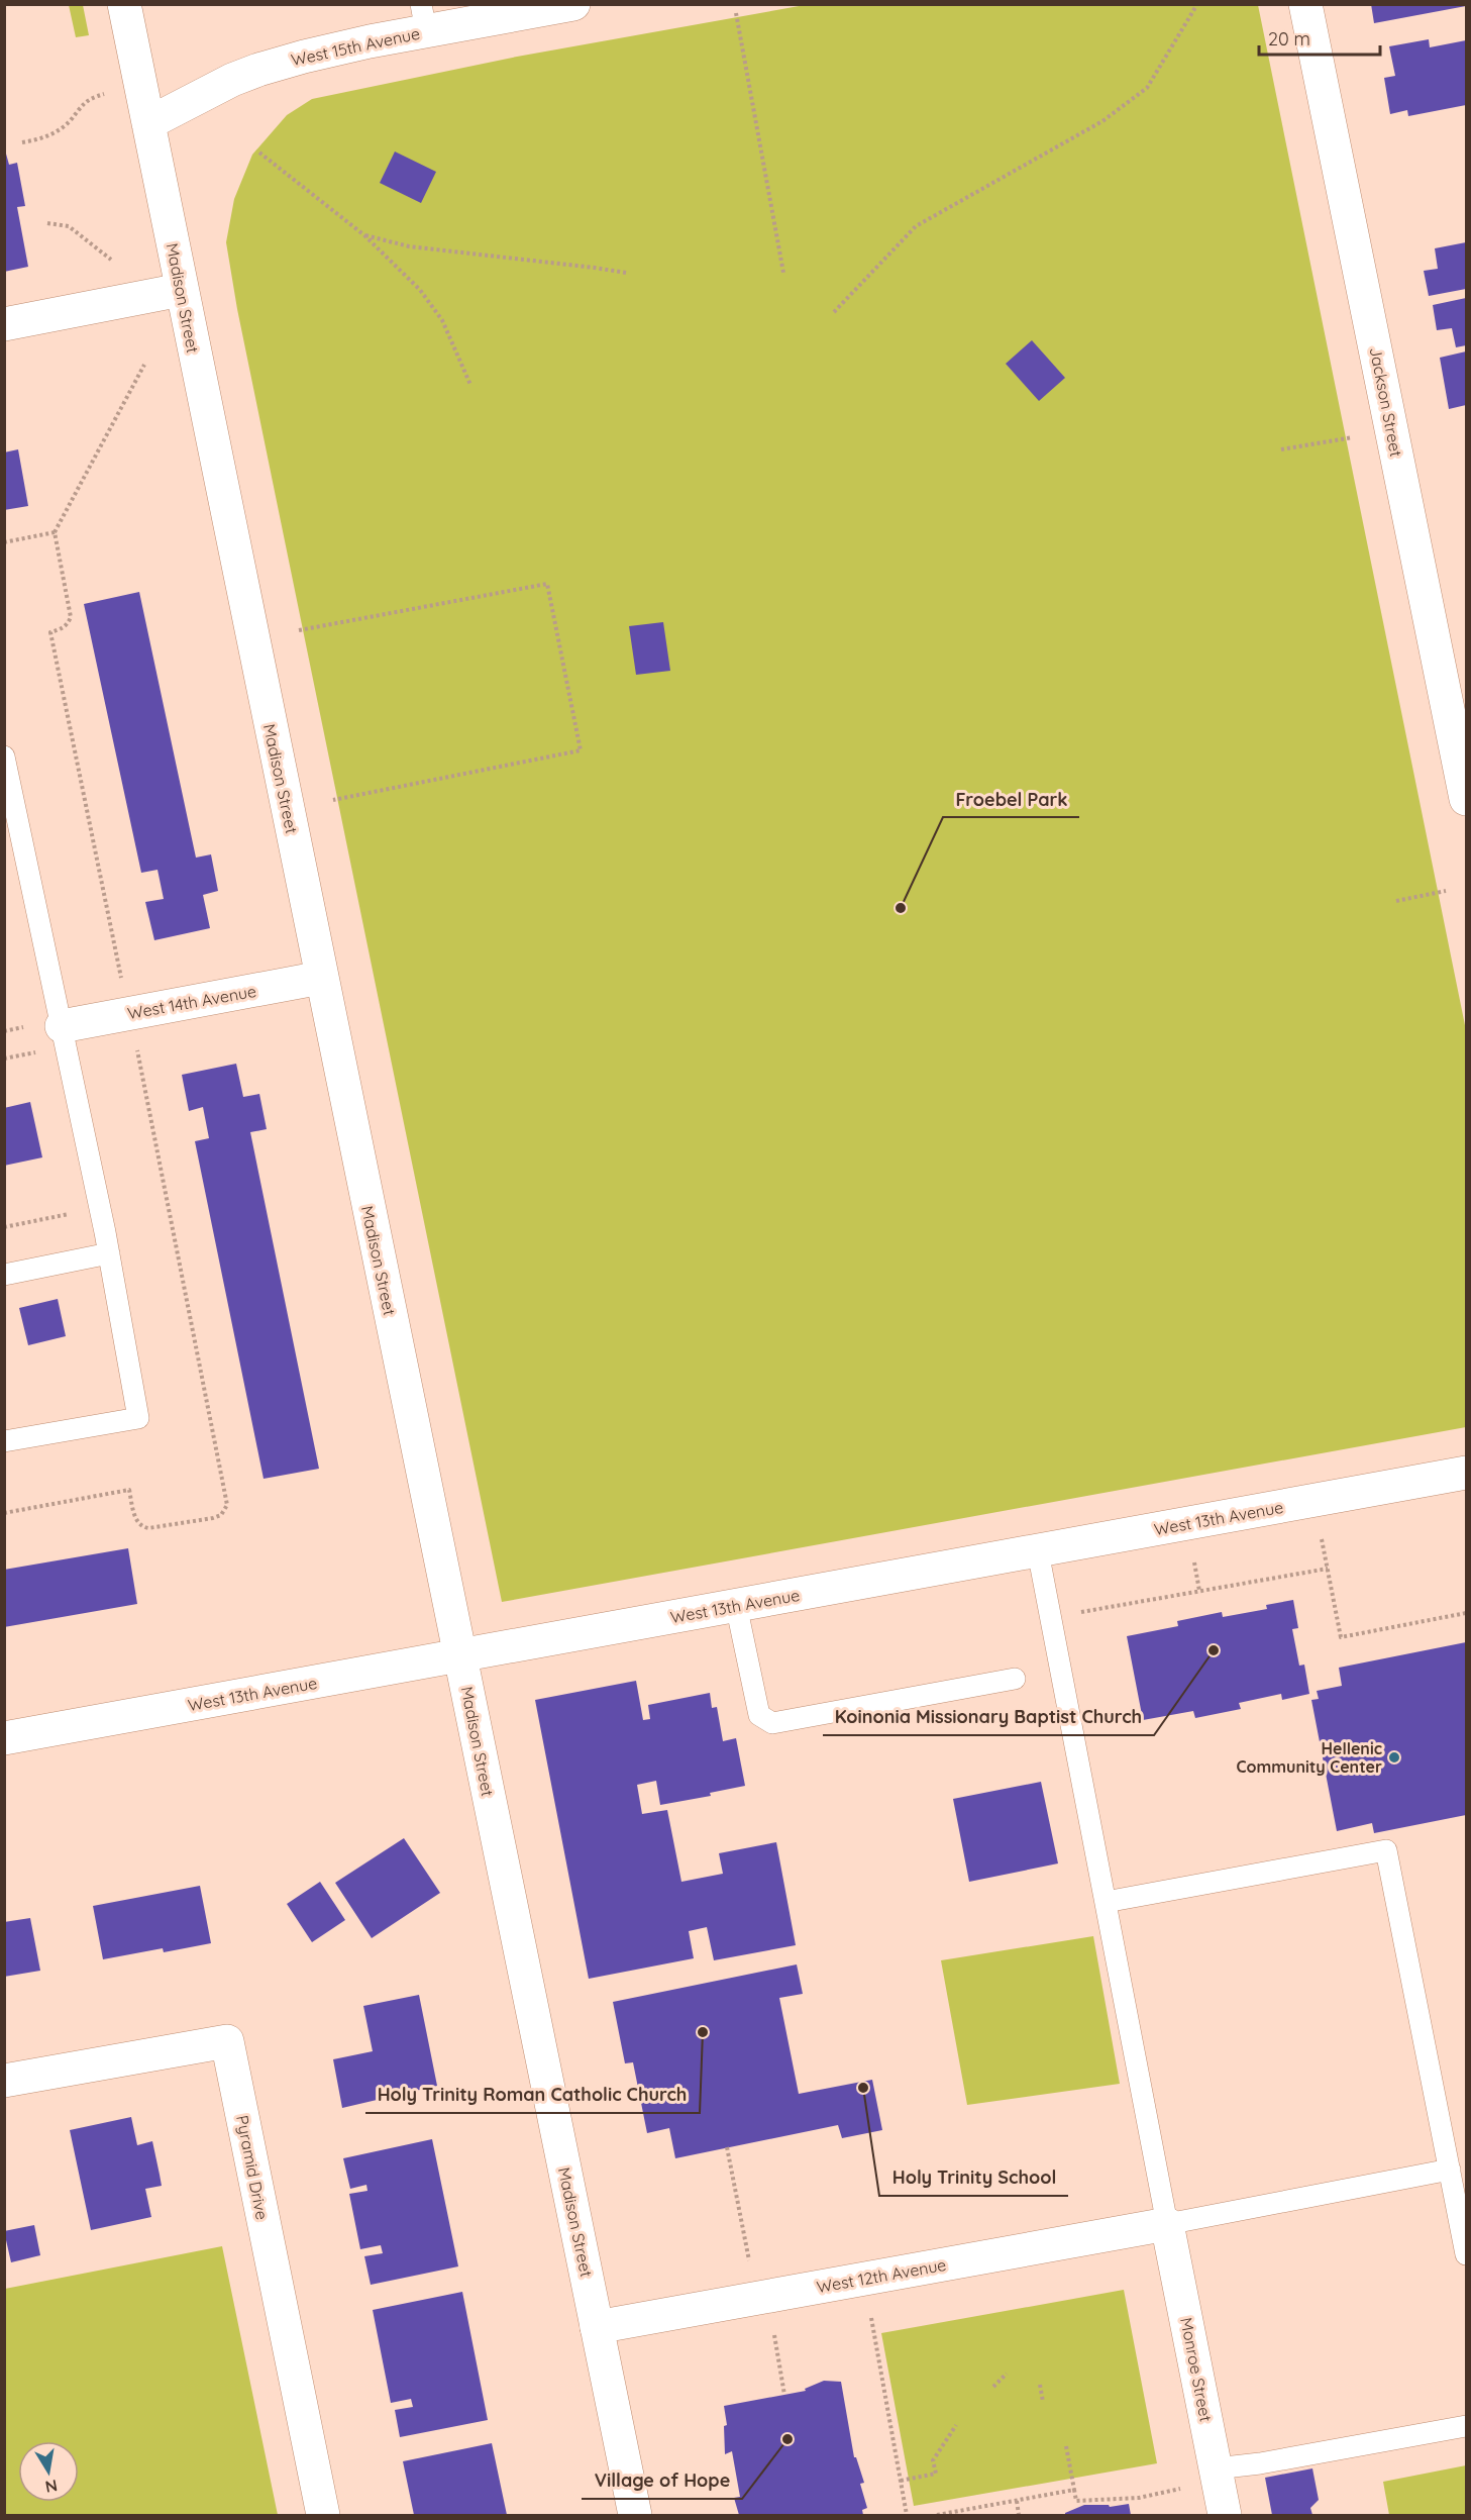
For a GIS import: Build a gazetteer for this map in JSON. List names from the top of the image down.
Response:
{
  "streets": {
    "street": [
      "West 15th Avenue",
      "Madison Street",
      "Jackson Street",
      "West 14th Avenue",
      "West 13th Avenue",
      "Pyramid Drive",
      "West 12th Avenue",
      "Monroe Street"
    ]
  },
  "crossings": [
    ["West 15th Avenue", "Madison Street"],
    ["Madison Street", "West 14th Avenue"],
    ["Madison Street", "West 13th Avenue"],
    ["Madison Street", "West 12th Avenue"],
    ["West 12th Avenue", "Monroe Street"]
  ],
  "places": [
    "Froebel Park",
    "Koinonia Missionary Baptist Church",
    "Hellenic Community Center",
    "Holy Trinity Roman Catholic Church",
    "Holy Trinity School",
    "Village of Hope"
  ],
  "scale_bar": "20 m",
  "north": "bottom"
}
